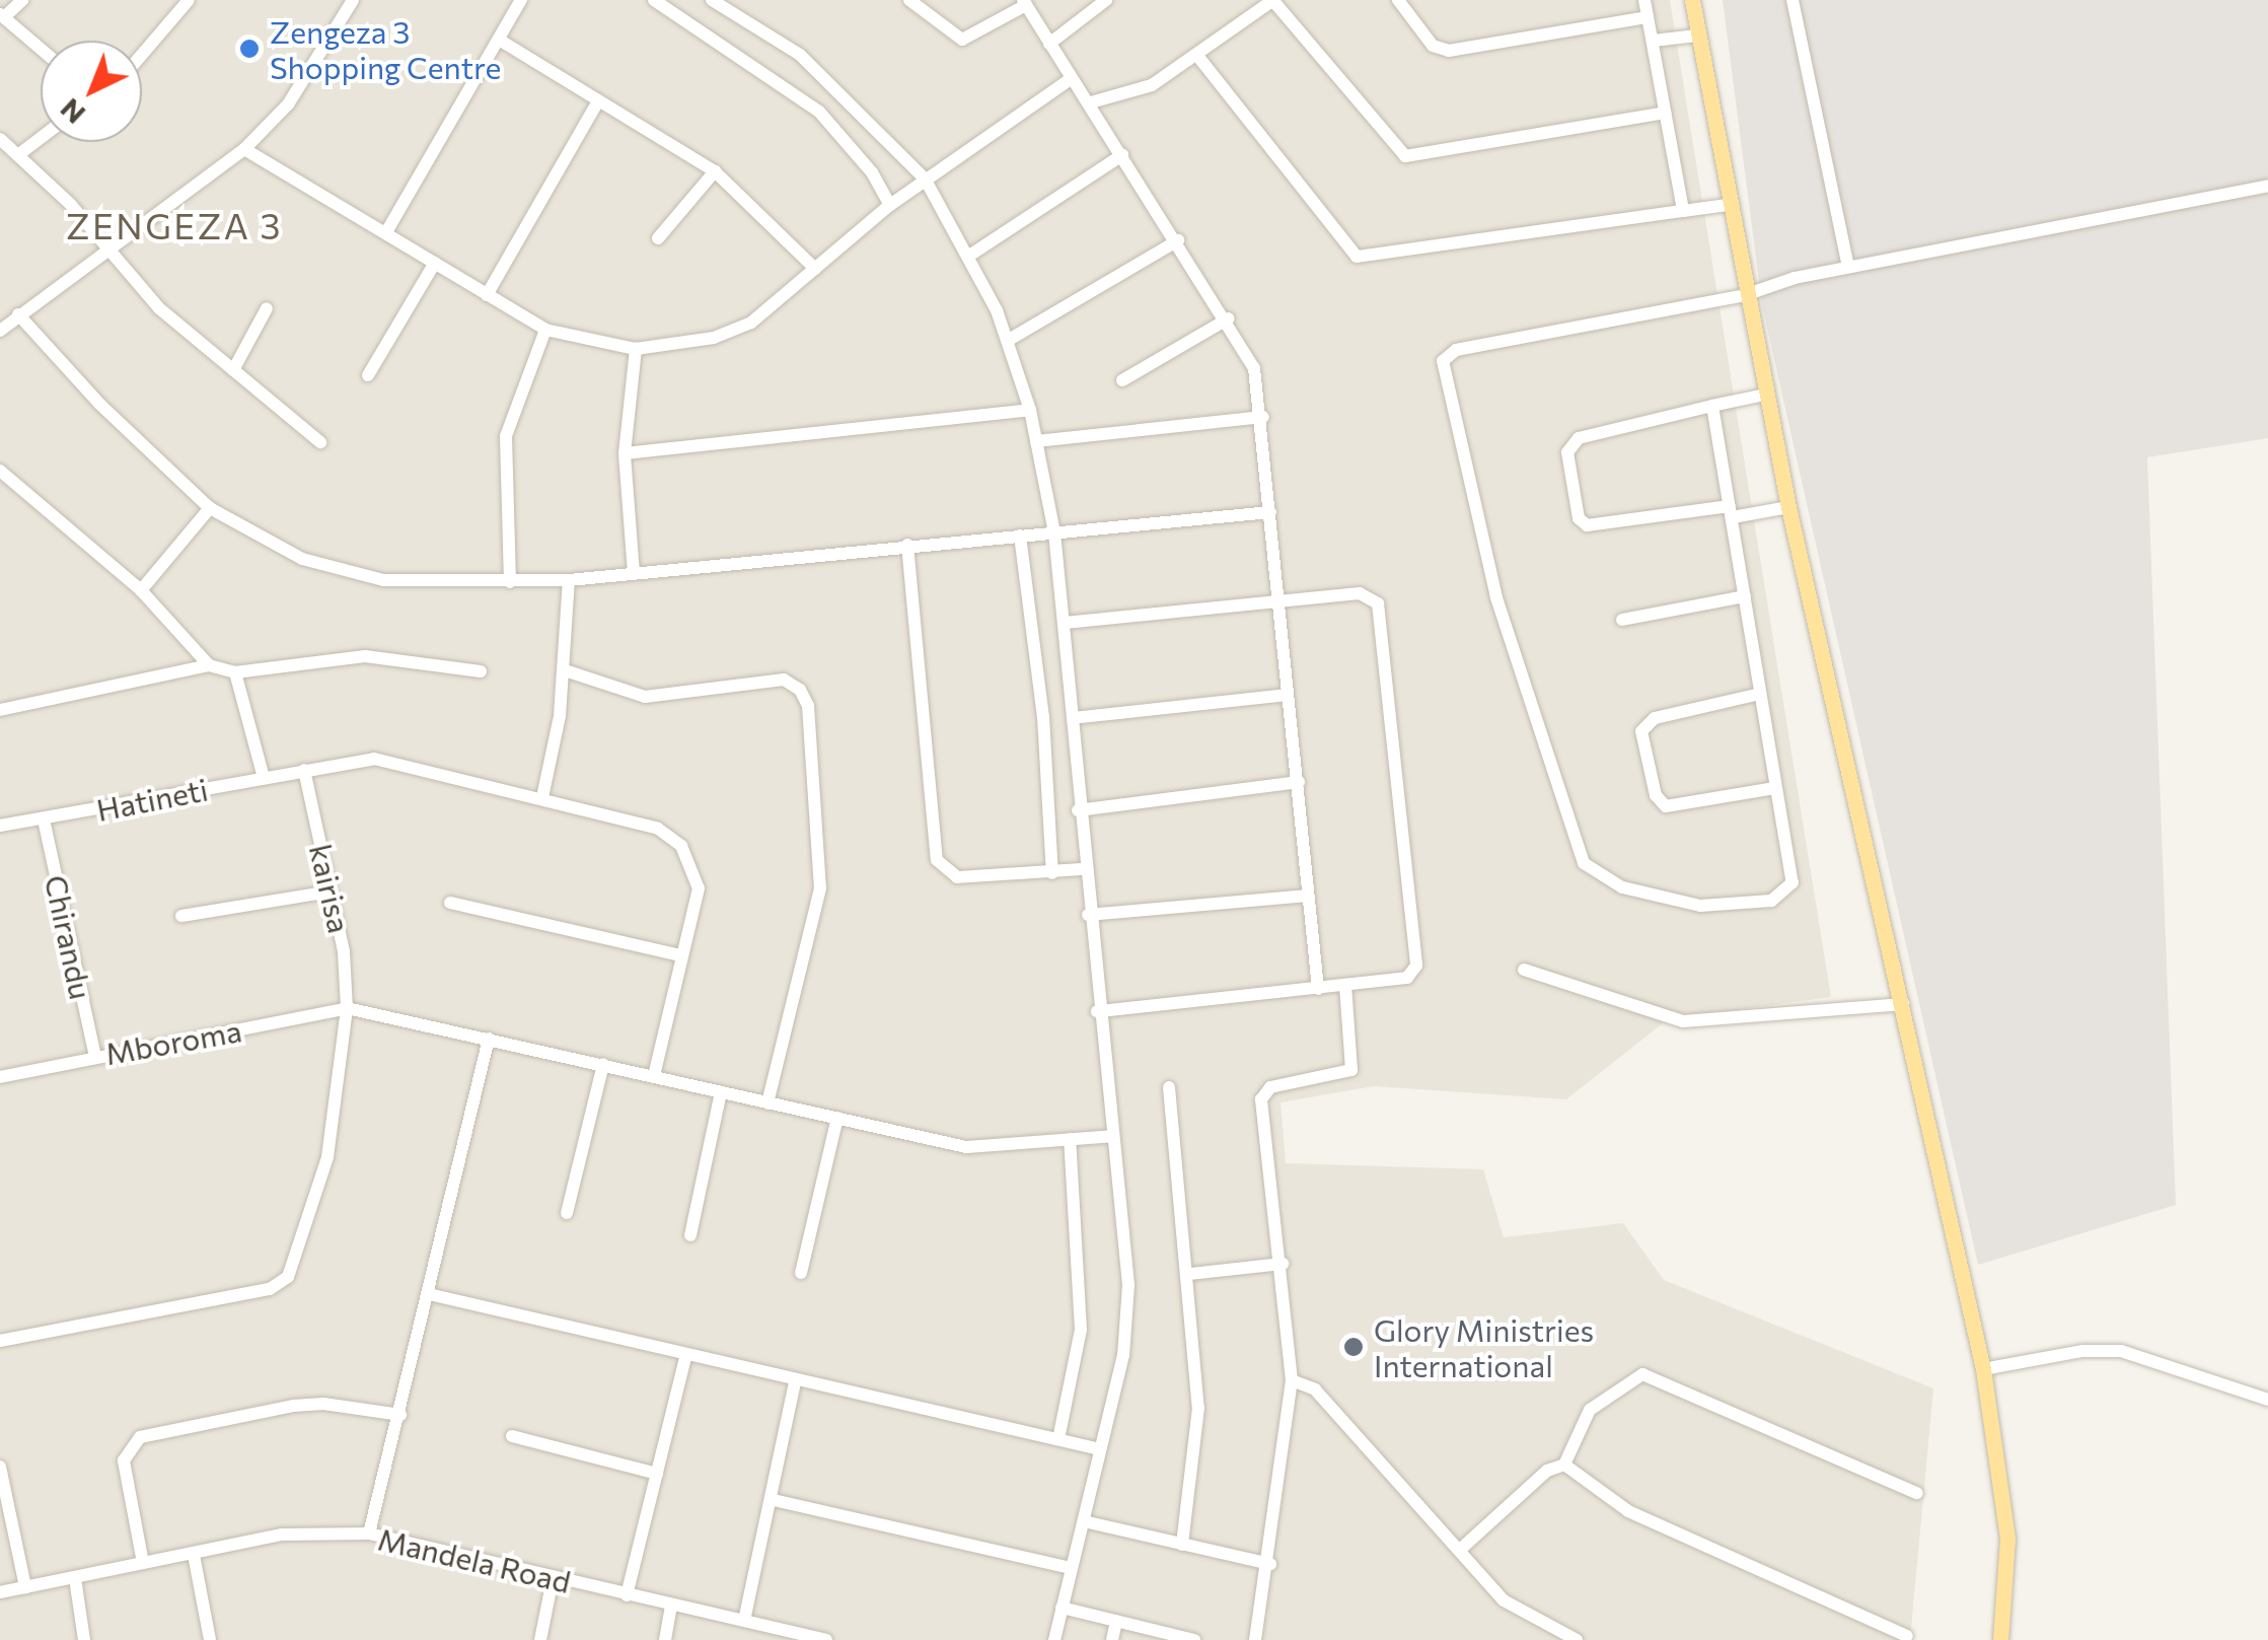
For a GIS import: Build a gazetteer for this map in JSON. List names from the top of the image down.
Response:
{
  "streets": {
    "street": [
      "Hatineti",
      "kairisa",
      "Chirandu",
      "Mboroma",
      "Mandela Road"
    ]
  },
  "crossings": [
    ["Hatineti", "kairisa"],
    ["Hatineti", "Chirandu"],
    ["kairisa", "Mboroma"],
    ["Chirandu", "Mboroma"]
  ],
  "districts": ["ZENGEZA 3"],
  "places": ["Zengeza 3 Shopping Centre", "Glory Ministries International"],
  "north": "bottom left"
}
